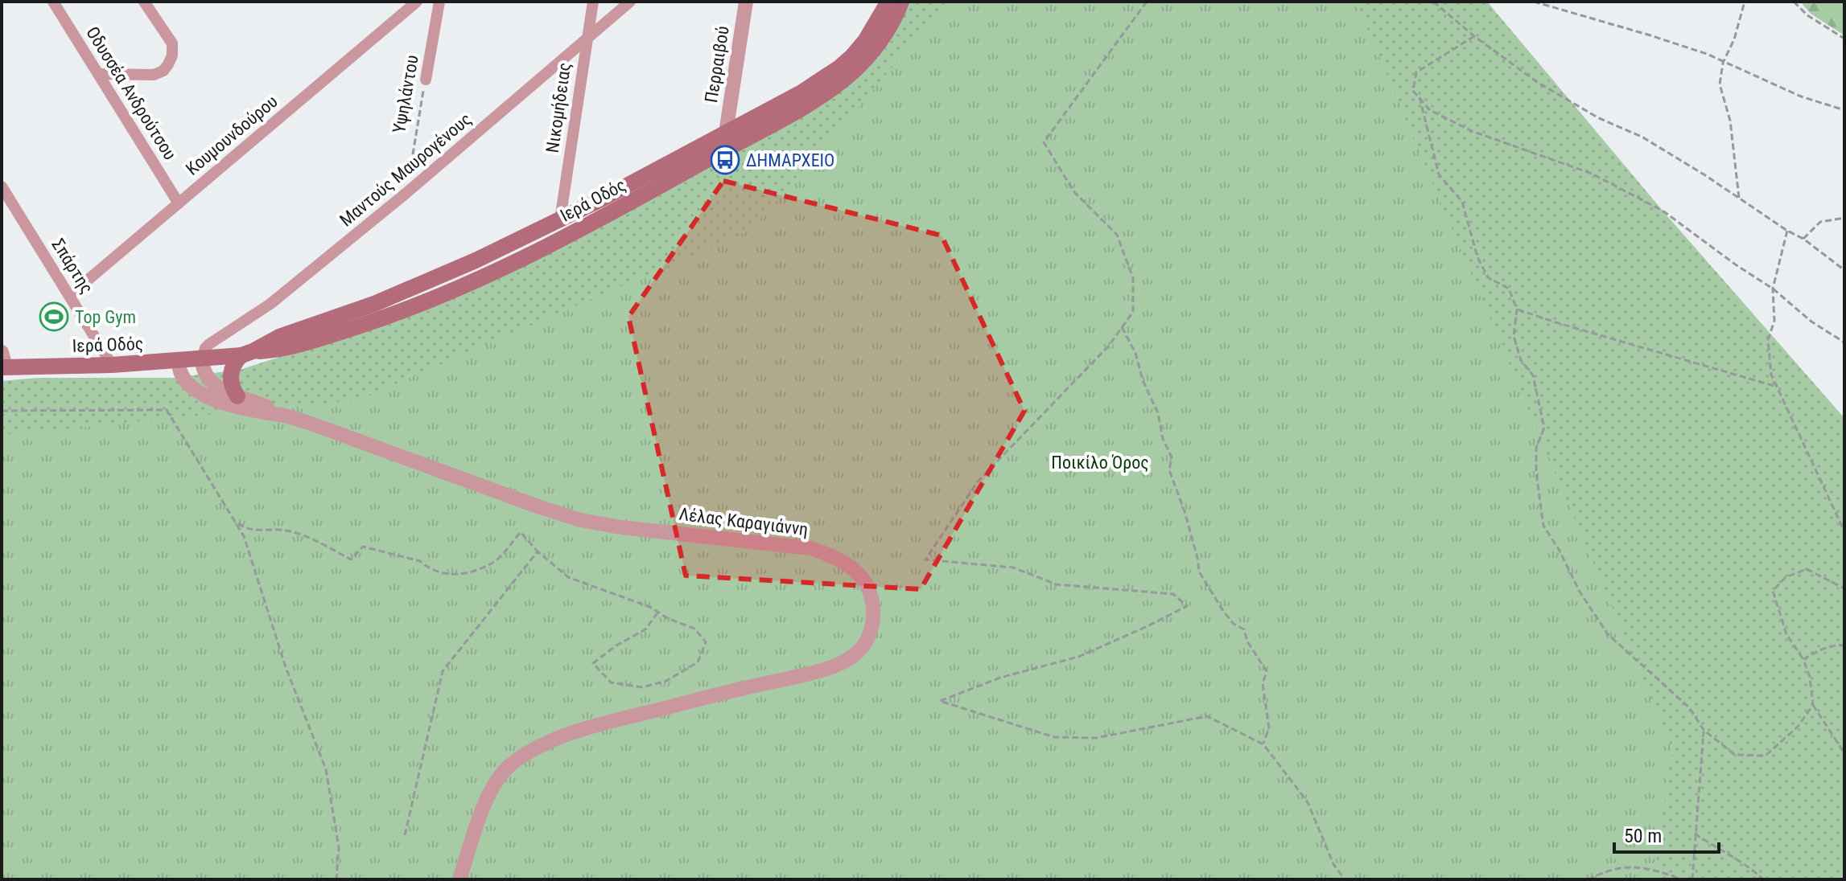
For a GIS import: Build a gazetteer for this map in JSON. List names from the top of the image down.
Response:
{
  "streets": {
    "main road": ["Ιερά Οδός"],
    "street": [
      "Περραιβού",
      "Οδυσσέα Ανδρούτσου",
      "Υψηλάντου",
      "Νικομήδειας",
      "Κουμουνδούρου",
      "Μαντούς Μαυρογένους",
      "Σπάρτης",
      "Λέλας Καραγιάννη"
    ]
  },
  "crossings": [
    ["Περραιβού", "Ιερά Οδός"],
    ["Οδυσσέα Ανδρούτσου", "Κουμουνδούρου"],
    ["Υψηλάντου", "Μαντούς Μαυρογένους"],
    ["Νικομήδειας", "Μαντούς Μαυρογένους"],
    ["Νικομήδειας", "Ιερά Οδός"],
    ["Κουμουνδούρου", "Σπάρτης"],
    ["Μαντούς Μαυρογένους", "Ιερά Οδός"],
    ["Μαντούς Μαυρογένους", "Λέλας Καραγιάννη"],
    ["Ιερά Οδός", "Σπάρτης"],
    ["Ιερά Οδός", "Λέλας Καραγιάννη"]
  ],
  "parks": ["Ποικίλο Όρος"],
  "places": {
    "bus stop": ["ΔΗΜΑΡΧΕΙΟ"],
    "sports": ["Top Gym"]
  },
  "scale_bar": "50 m"
}
